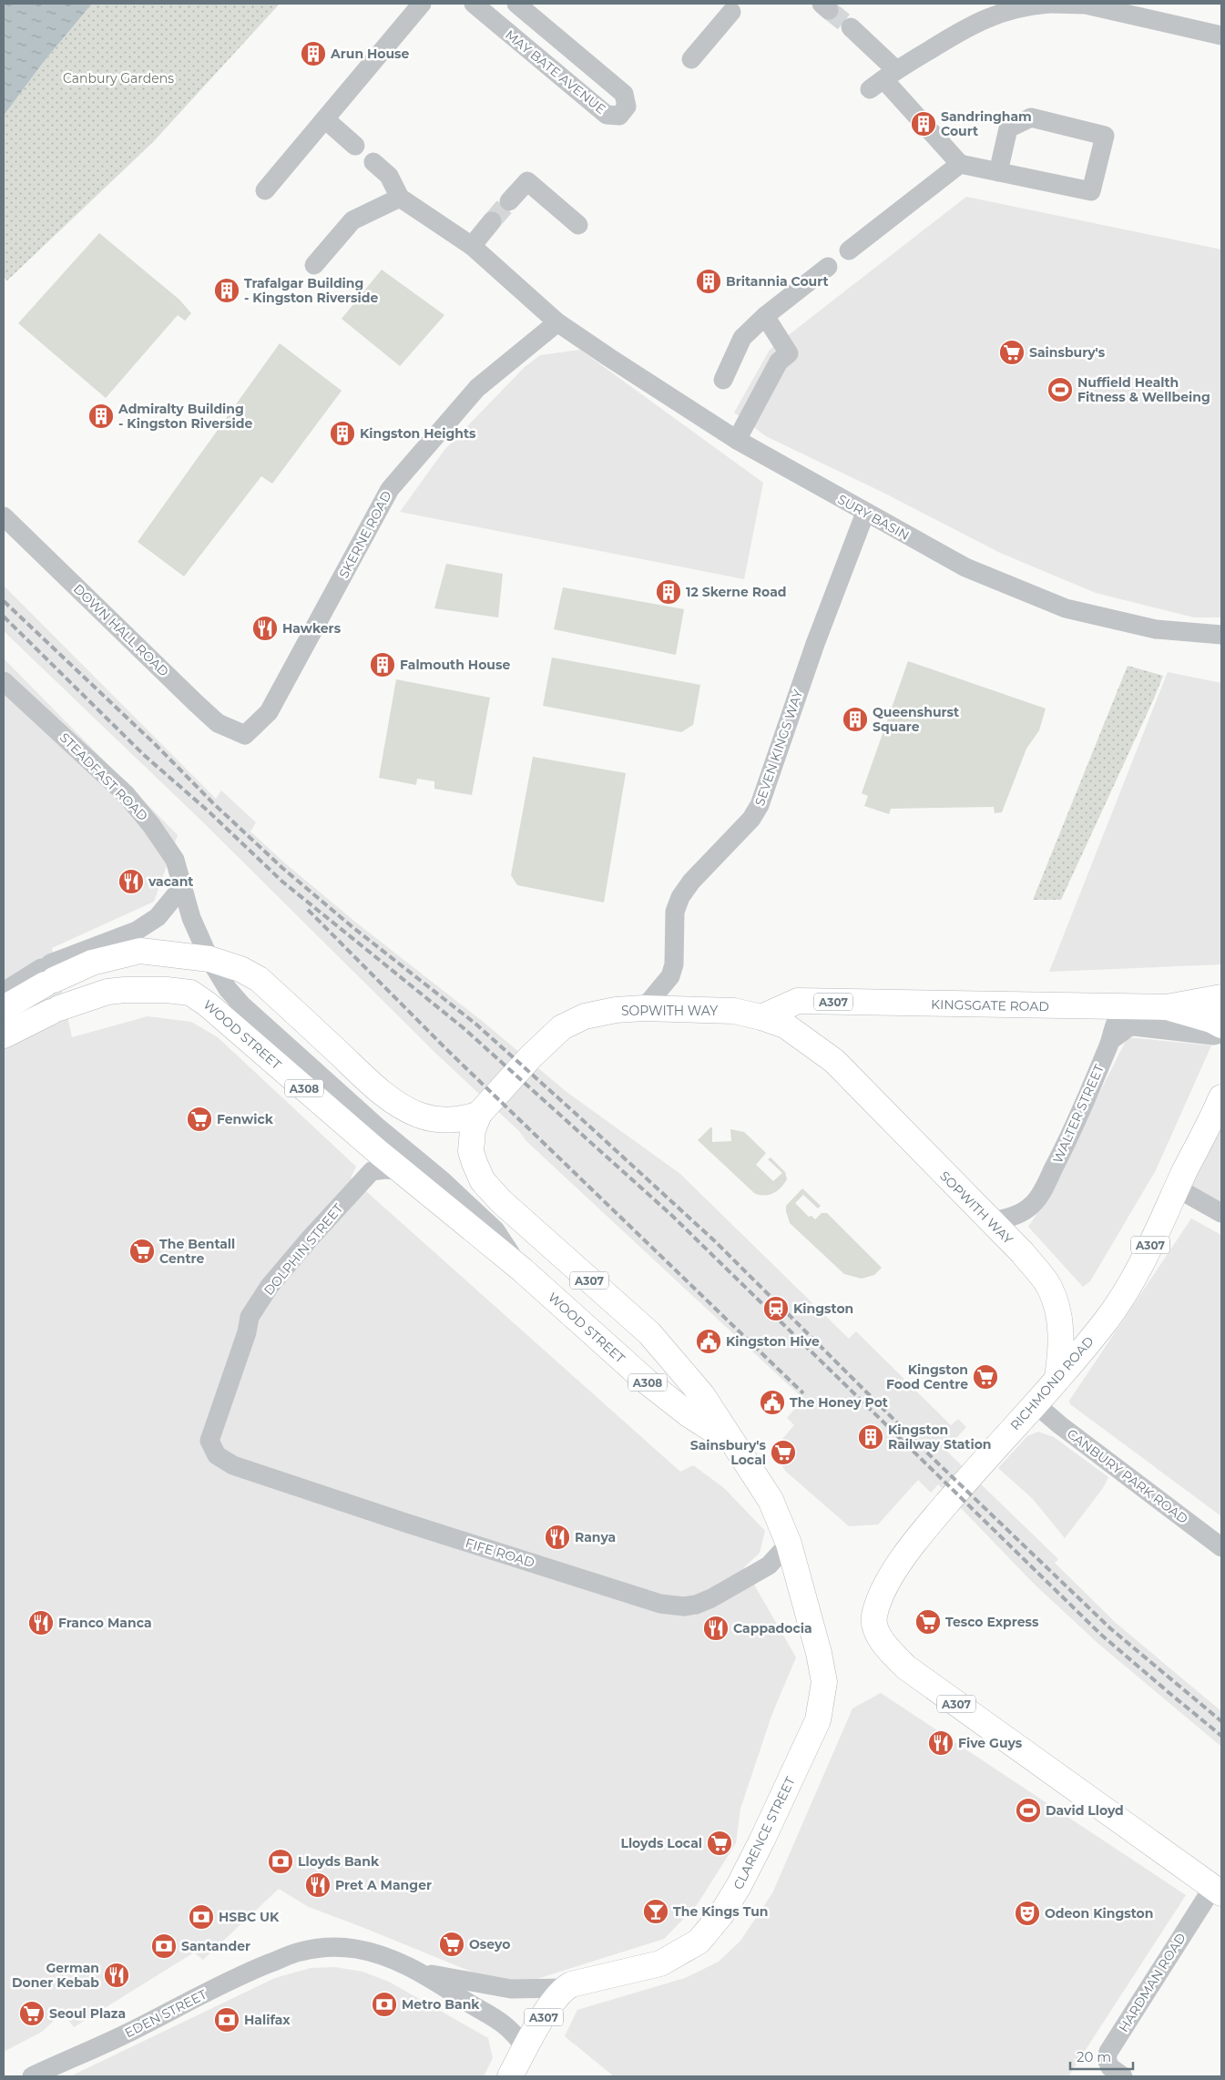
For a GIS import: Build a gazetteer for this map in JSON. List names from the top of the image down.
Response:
{
  "streets": {
    "main road": [
      "A307",
      "KINGSGATE ROAD",
      "SOPWITH WAY",
      "WOOD STREET",
      "A308",
      "RICHMOND ROAD",
      "CLARENCE STREET"
    ],
    "street": [
      "MAY BATE AVENUE",
      "SURY BASIN",
      "SKERNE ROAD",
      "DOWN HALL ROAD",
      "SEVEN KINGS WAY",
      "STEADFAST ROAD",
      "WALTER STREET",
      "DOLPHIN STREET",
      "CANBURY PARK ROAD",
      "FIFE ROAD",
      "HARDMAN ROAD",
      "EDEN STREET"
    ]
  },
  "crossings": [
    ["SURY BASIN", "SKERNE ROAD"],
    ["SURY BASIN", "SEVEN KINGS WAY"],
    ["SKERNE ROAD", "DOWN HALL ROAD"],
    ["SEVEN KINGS WAY", "SOPWITH WAY"],
    ["STEADFAST ROAD", "WOOD STREET"],
    ["A307", "CLARENCE STREET"],
    ["KINGSGATE ROAD", "SOPWITH WAY"],
    ["KINGSGATE ROAD", "WALTER STREET"],
    ["SOPWITH WAY", "WOOD STREET"],
    ["SOPWITH WAY", "WALTER STREET"],
    ["SOPWITH WAY", "RICHMOND ROAD"],
    ["WOOD STREET", "DOLPHIN STREET"],
    ["WOOD STREET", "FIFE ROAD"],
    ["WOOD STREET", "CLARENCE STREET"],
    ["DOLPHIN STREET", "FIFE ROAD"],
    ["RICHMOND ROAD", "CANBURY PARK ROAD"],
    ["RICHMOND ROAD", "HARDMAN ROAD"],
    ["CLARENCE STREET", "EDEN STREET"]
  ],
  "parks": ["Canbury Gardens"],
  "places": {
    "building": [
      "Arun House",
      "Sandringham Court",
      "Britannia Court",
      "Trafalgar Building - Kingston Riverside",
      "Admiralty Building - Kingston Riverside",
      "Kingston Heights",
      "12 Skerne Road",
      "Falmouth House",
      "Queenshurst Square",
      "Kingston Railway Station"
    ],
    "supermarket": [
      "Sainsbury's",
      "Fenwick",
      "The Bentall Centre",
      "Kingston Food Centre",
      "Sainsbury's Local",
      "Tesco Express",
      "Lloyds Local",
      "Oseyo",
      "Seoul Plaza"
    ],
    "sports": ["Nuffield Health Fitness & Wellbeing", "David Lloyd"],
    "restaurant": [
      "Hawkers",
      "vacant",
      "Ranya",
      "Franco Manca",
      "Cappadocia",
      "Five Guys",
      "Pret A Manger",
      "German Doner Kebab"
    ],
    "station": ["Kingston"],
    "public building": ["Kingston Hive", "The Honey Pot"],
    "bank": [
      "Lloyds Bank",
      "HSBC UK",
      "Santander",
      "Metro Bank",
      "Halifax"
    ],
    "bar": ["The Kings Tun"],
    "theatre": ["Odeon Kingston"]
  },
  "scale_bar": "20 m"
}
